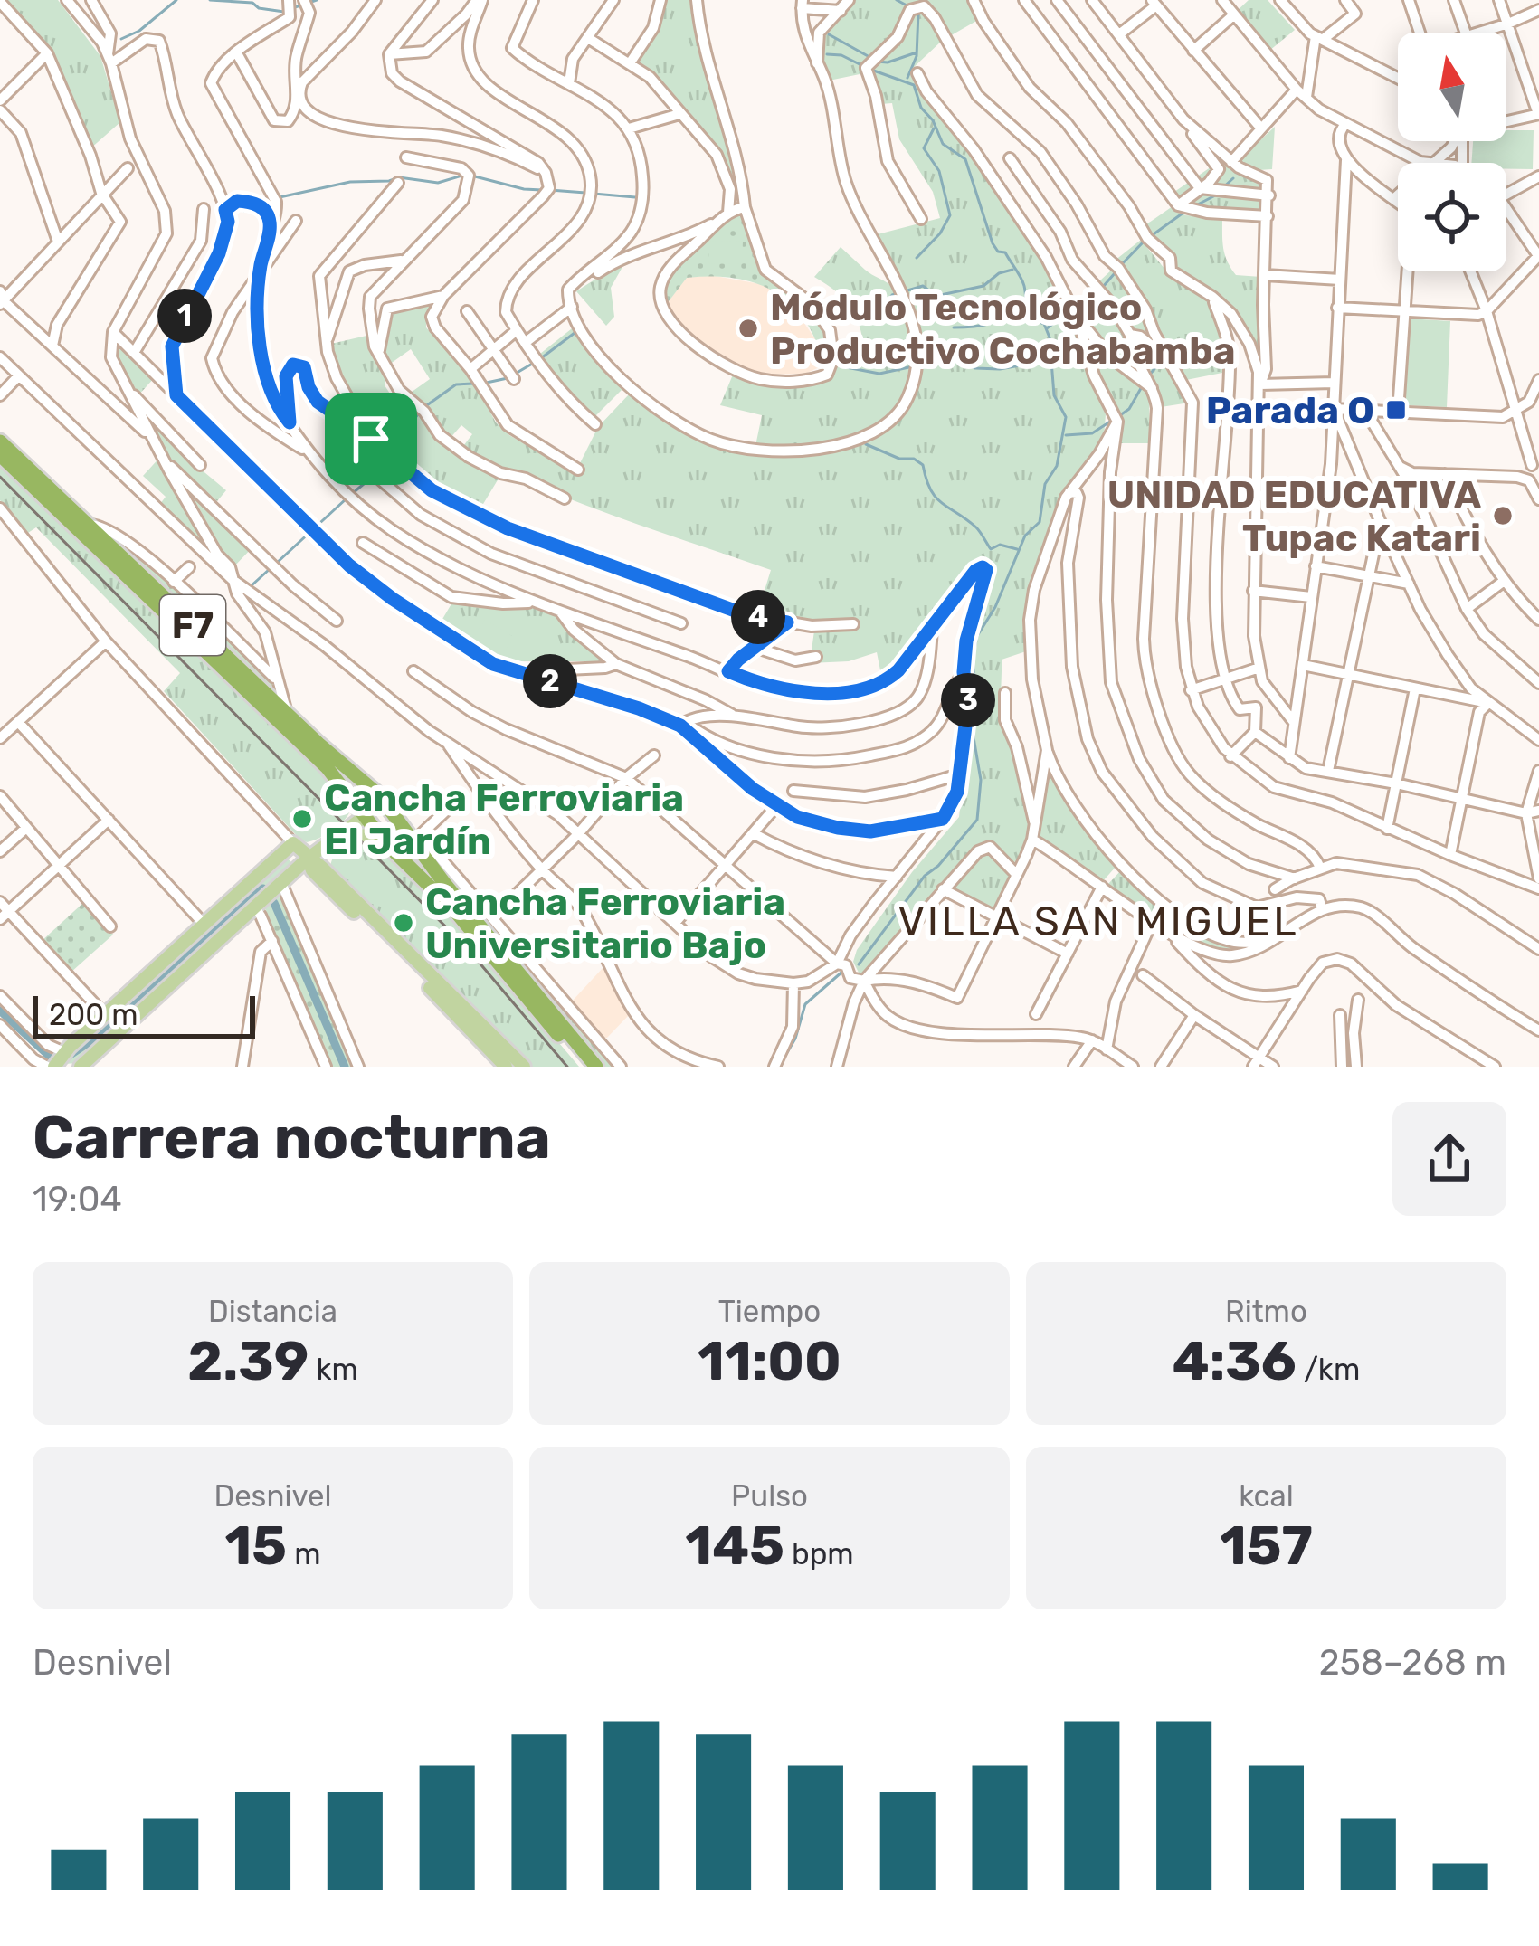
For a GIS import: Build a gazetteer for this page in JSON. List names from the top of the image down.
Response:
{
  "streets": {
    "highway": ["F7"]
  },
  "districts": ["VILLA SAN MIGUEL"],
  "places": {
    "other": [
      "Módulo Tecnológico Productivo Cochabamba",
      "UNIDAD EDUCATIVA Tupac Katari",
      "Cancha Ferroviaria El Jardín",
      "Cancha Ferroviaria Universitario Bajo"
    ],
    "transit": ["Parada O"]
  },
  "scale_bar": "200 m",
  "north": "top",
  "page": {
    "pins": [
      "1",
      "4",
      "2",
      "3"
    ],
    "scale": "200 m",
    "heading": ["Carrera nocturna", "19:04"],
    "stats": [
      ["Distancia", "2.39 km"],
      ["Tiempo", "11:00"],
      ["Ritmo", "4:36 /km"],
      ["Desnivel", "15 m"],
      ["Pulso", "145 bpm"],
      ["kcal", "157"]
    ],
    "chart": ["Desnivel", "258–268 m"]
  }
}
